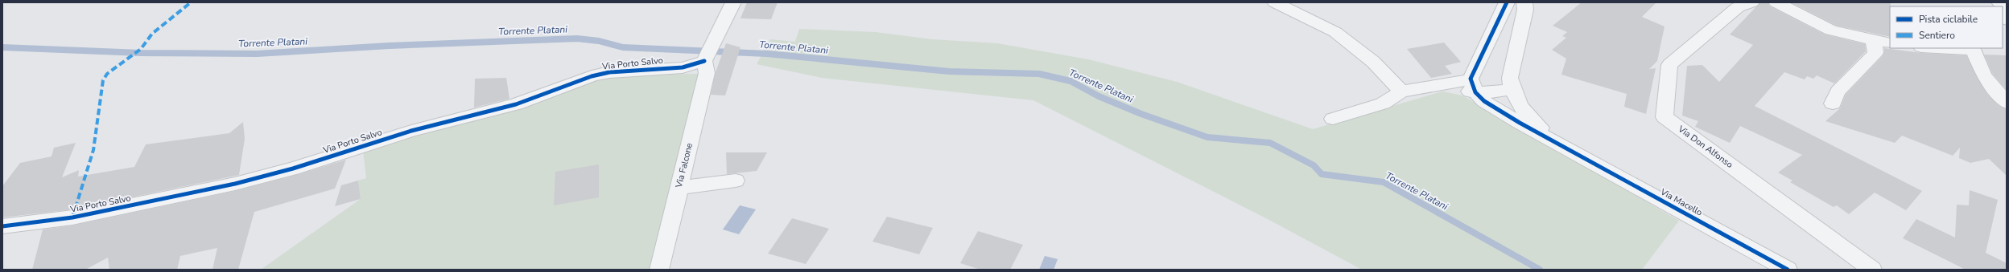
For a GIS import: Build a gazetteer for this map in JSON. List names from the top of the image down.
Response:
{
  "streets": {
    "street": [
      "Via Porto Salvo",
      "Via Don Alfonso",
      "Via Falcone",
      "Via Macello"
    ]
  },
  "crossings": [
    ["Via Porto Salvo", "Via Falcone"]
  ],
  "water": ["Torrente Platani"],
  "legend": ["Pista ciclabile", "Sentiero"]
}
